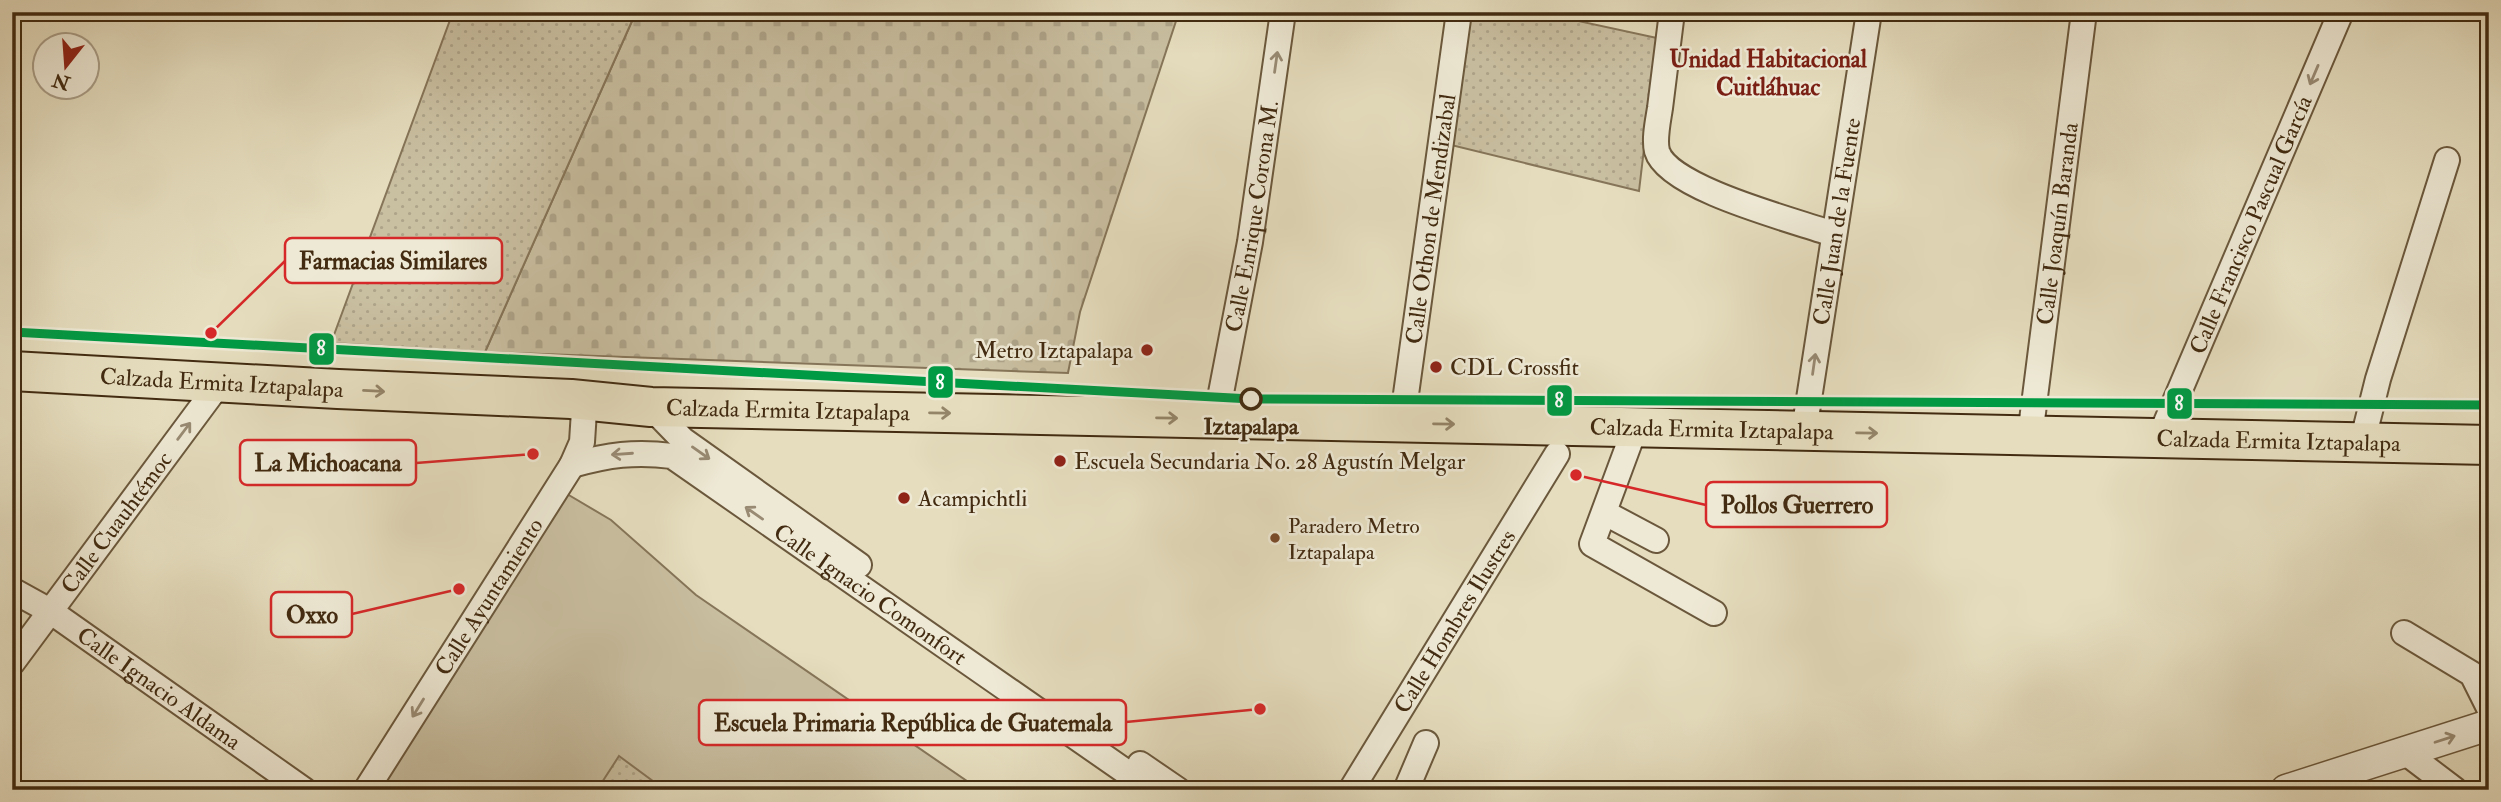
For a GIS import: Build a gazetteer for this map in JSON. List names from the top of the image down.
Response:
{
  "streets": {
    "main road": ["Calzada Ermita Iztapalapa"],
    "street": [
      "Calle Enrique Corona M.",
      "Calle Othon de Mendizabal",
      "Calle Juan de la Fuente",
      "Calle Joaquín Baranda",
      "Calle Francisco Pascual García",
      "Calle Cuauhtémoc",
      "Calle Ignacio Comonfort",
      "Calle Ayuntamiento",
      "Calle Hombres Ilustres",
      "Calle Ignacio Aldama"
    ]
  },
  "crossings": [
    ["Calle Enrique Corona M.", "Calzada Ermita Iztapalapa"],
    ["Calle Othon de Mendizabal", "Calzada Ermita Iztapalapa"],
    ["Calle Juan de la Fuente", "Calzada Ermita Iztapalapa"],
    ["Calle Joaquín Baranda", "Calzada Ermita Iztapalapa"],
    ["Calle Francisco Pascual García", "Calzada Ermita Iztapalapa"],
    ["Calzada Ermita Iztapalapa", "Calle Cuauhtémoc"],
    ["Calzada Ermita Iztapalapa", "Calle Ignacio Comonfort"],
    ["Calzada Ermita Iztapalapa", "Calle Ayuntamiento"],
    ["Calle Cuauhtémoc", "Calle Ignacio Aldama"],
    ["Calle Ignacio Comonfort", "Calle Ayuntamiento"]
  ],
  "one_way": [
    "Calle Enrique Corona M.",
    "Calle Juan de la Fuente",
    "Calzada Ermita Iztapalapa",
    "Calle Cuauhtémoc",
    "Calle Ayuntamiento"
  ],
  "districts": ["Unidad Habitacional Cuitláhuac"],
  "places": [
    "Farmacias Similares",
    "Metro Iztapalapa",
    "CDL Crossfit",
    "Iztapalapa",
    "La Michoacana",
    "Escuela Secundaria No. 28 Agustín Melgar",
    "Pollos Guerrero",
    "Acampichtli",
    "Paradero Metro Iztapalapa",
    "Oxxo",
    "Escuela Primaria República de Guatemala"
  ],
  "lines": ["transit line 8"],
  "north": "bottom"
}
